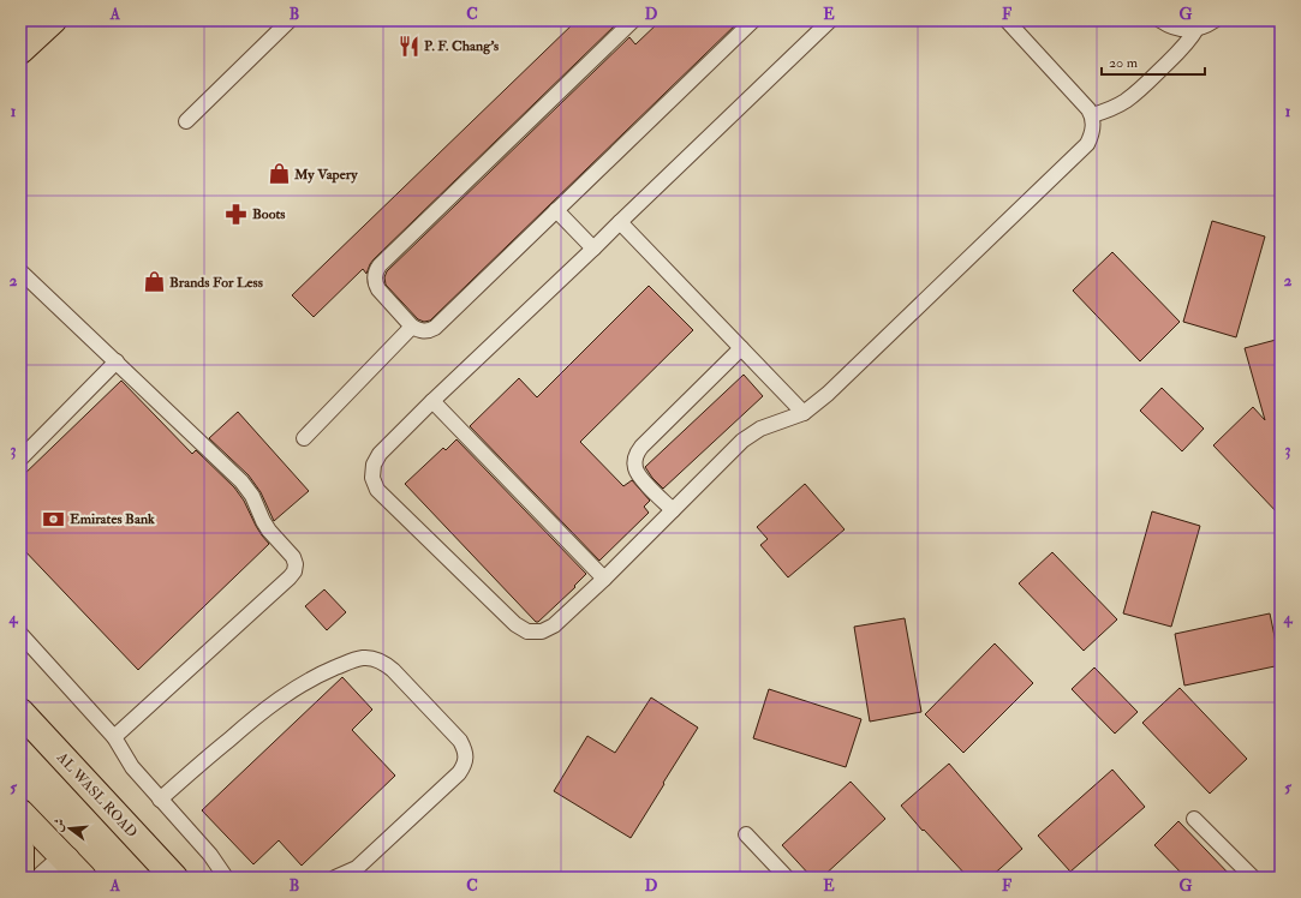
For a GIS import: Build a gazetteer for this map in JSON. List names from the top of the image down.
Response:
{
  "streets": {
    "main road": ["AL WASL ROAD"]
  },
  "places": {
    "restaurant": ["P. F. Chang’s"],
    "shop": ["My Vapery", "Brands For Less"],
    "pharmacy": ["Boots"],
    "bank": ["Emirates Bank"]
  },
  "scale_bar": "20 m",
  "north": "left",
  "grid": {
    "columns": [
      "A",
      "B",
      "C",
      "D",
      "E",
      "F",
      "G"
    ],
    "rows": [
      "1",
      "2",
      "3",
      "4",
      "5"
    ]
  }
}
